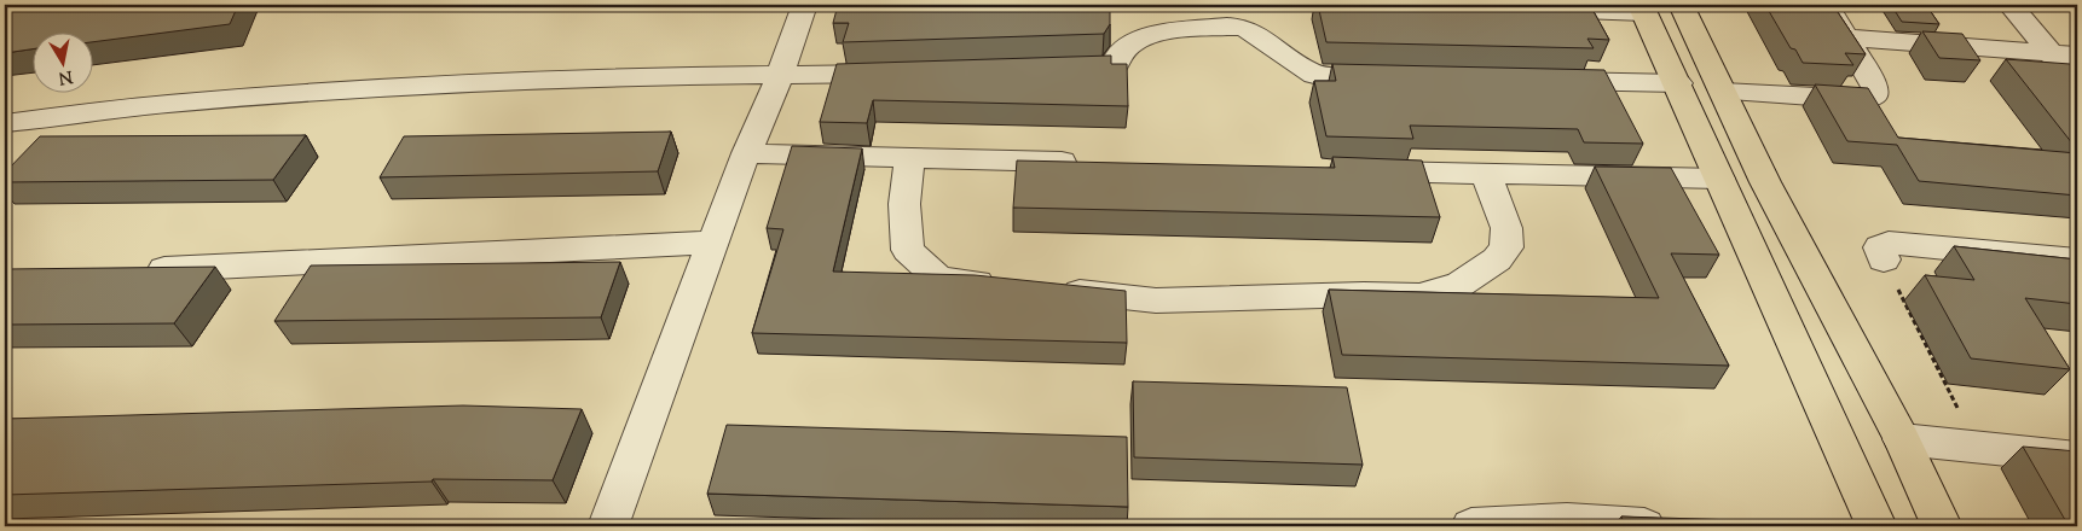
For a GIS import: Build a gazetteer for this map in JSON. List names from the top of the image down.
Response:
{
  "north": "bottom"
}
